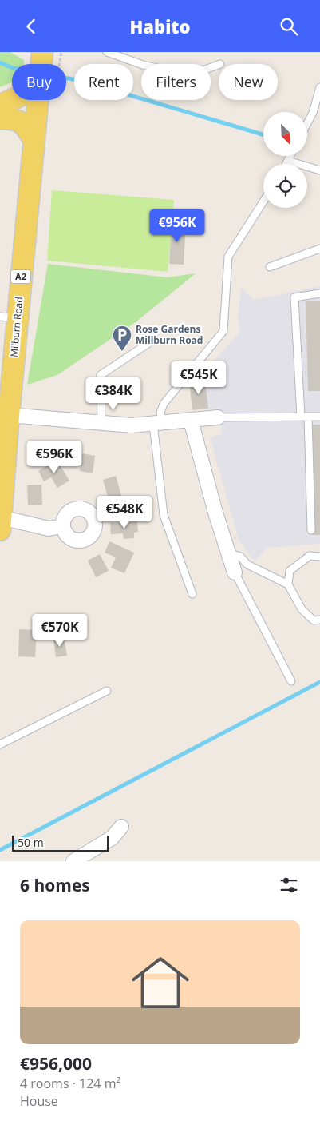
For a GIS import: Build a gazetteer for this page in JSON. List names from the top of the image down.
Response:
{
  "streets": {
    "main road": ["A2", "Milburn Road"]
  },
  "places": {
    "parking": ["Rose Gardens Millburn Road"]
  },
  "scale_bar": "50 m",
  "north": "bottom right",
  "page": {
    "header": "Habito",
    "chip": [
      "Buy",
      "Rent",
      "Filters",
      "New"
    ],
    "price": [
      "€956K",
      "€545K",
      "€384K",
      "€596K",
      "€548K",
      "€570K"
    ],
    "scale": "50 m",
    "heading": "6 homes",
    "list": [
      {
        "name": "€956,000",
        "note": "4 rooms · 124 m² · House"
      }
    ]
  }
}
